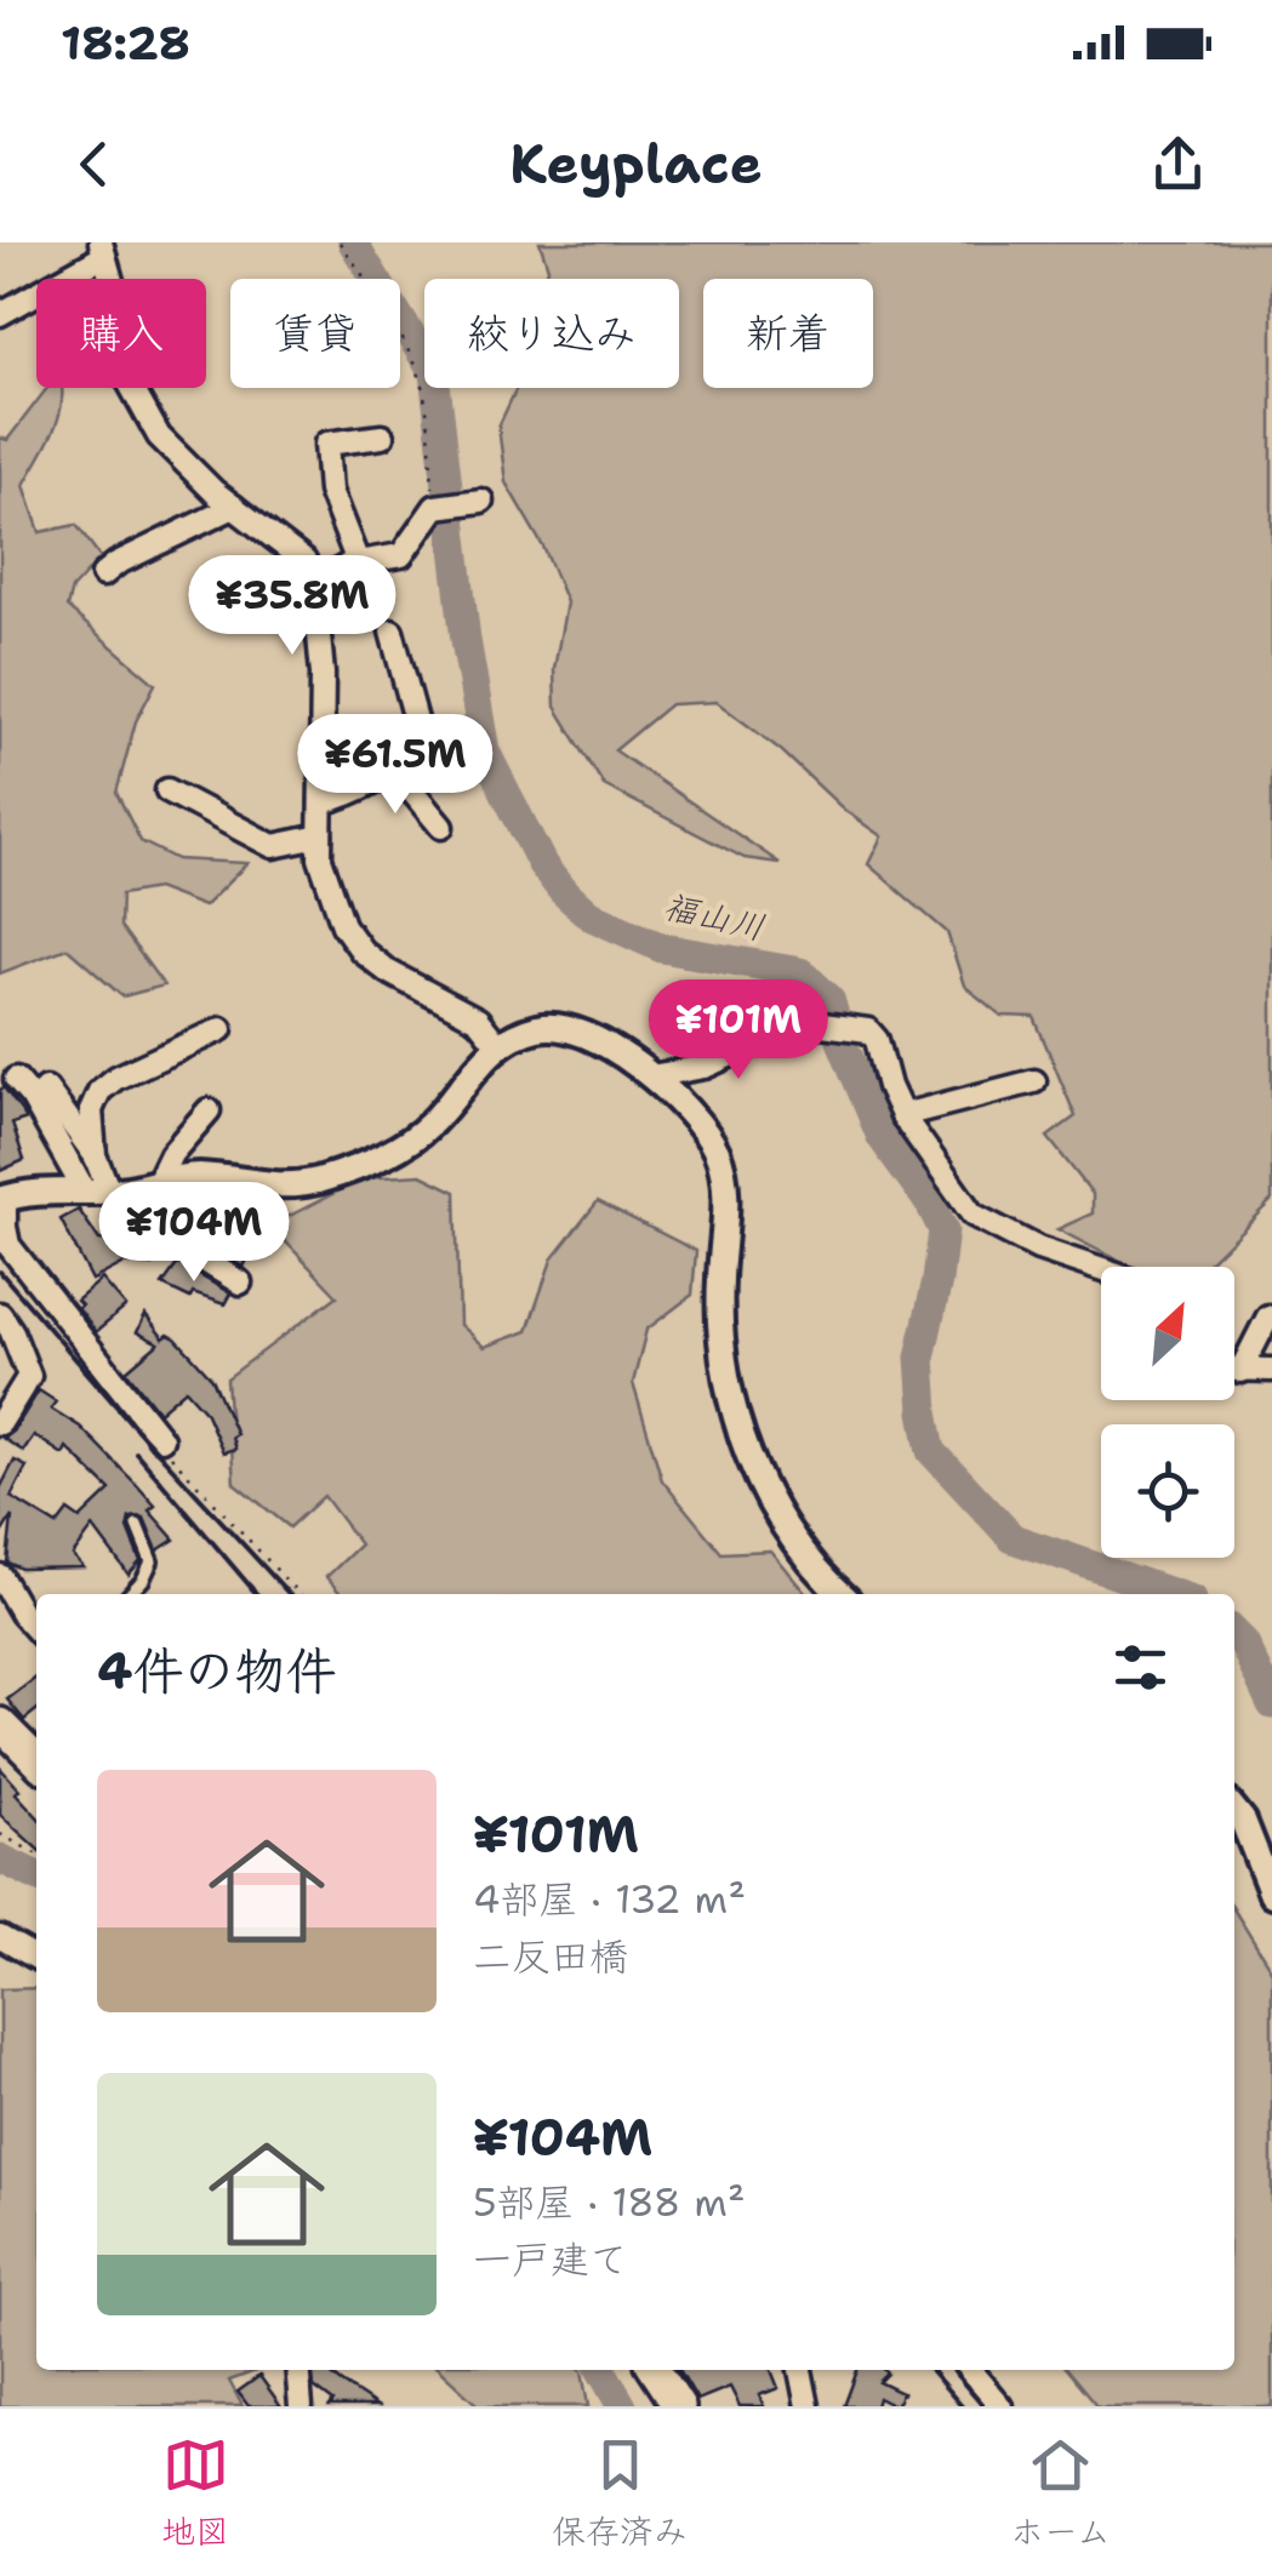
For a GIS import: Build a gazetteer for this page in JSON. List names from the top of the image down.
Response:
{
  "water": ["福山川"],
  "north": "top right",
  "page": {
    "status": "18:28",
    "header": "Keyplace",
    "chip": [
      "購入",
      "賃貸",
      "絞り込み",
      "新着"
    ],
    "price": [
      "¥35.8M",
      "¥61.5M",
      "¥101M",
      "¥104M"
    ],
    "heading": "4件の物件",
    "list": [
      {
        "name": "¥101M",
        "note": "4部屋 · 132 m² · 二反田橋"
      },
      {
        "name": "¥104M",
        "note": "5部屋 · 188 m² · 一戸建て"
      }
    ],
    "tabs": ["地図", "保存済み", "ホーム"]
  }
}
